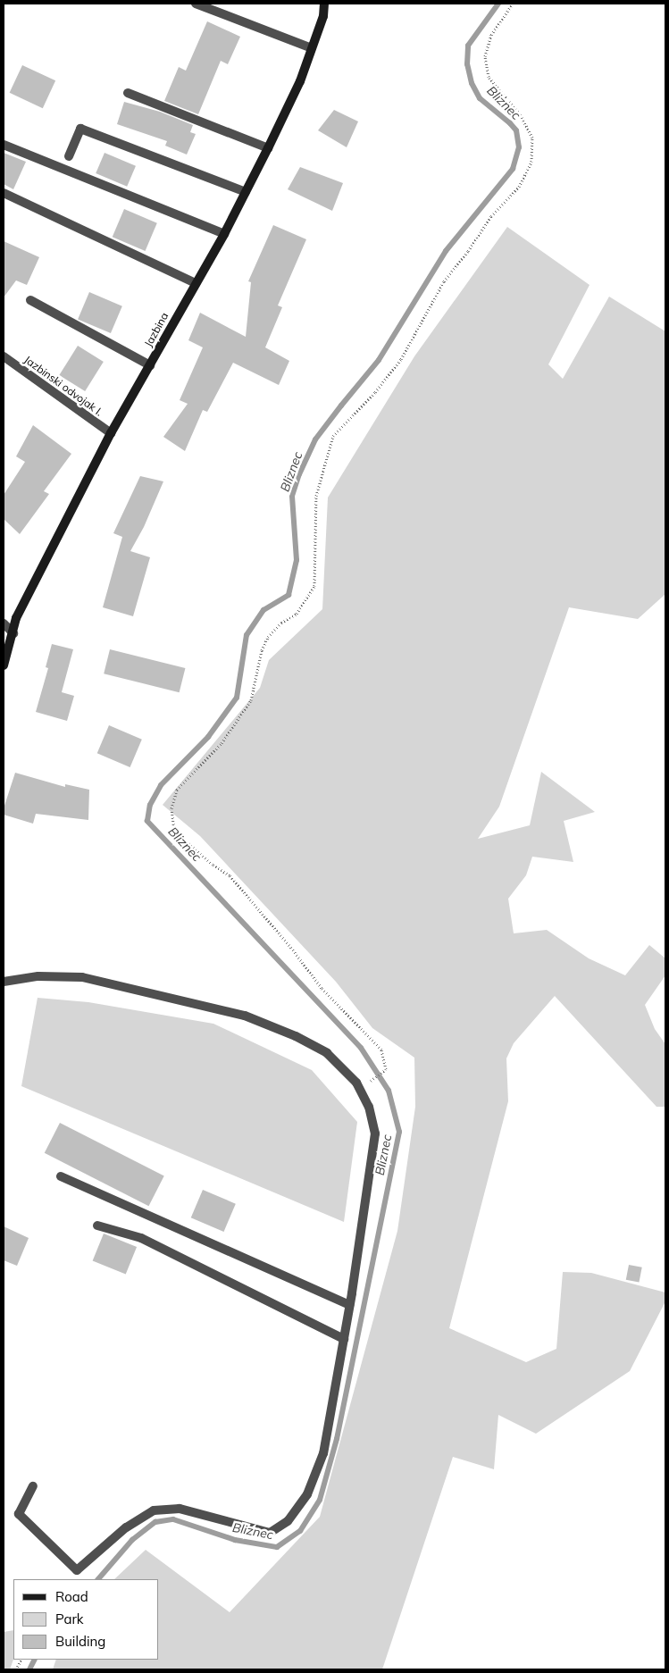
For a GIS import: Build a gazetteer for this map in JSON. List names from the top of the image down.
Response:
{
  "streets": {
    "street": ["Jazbina", "Jazbinski odvojak I."]
  },
  "crossings": [
    ["Jazbina", "Jazbinski odvojak I."]
  ],
  "water": ["Bliznec"],
  "legend": ["Road", "Park", "Building"]
}
